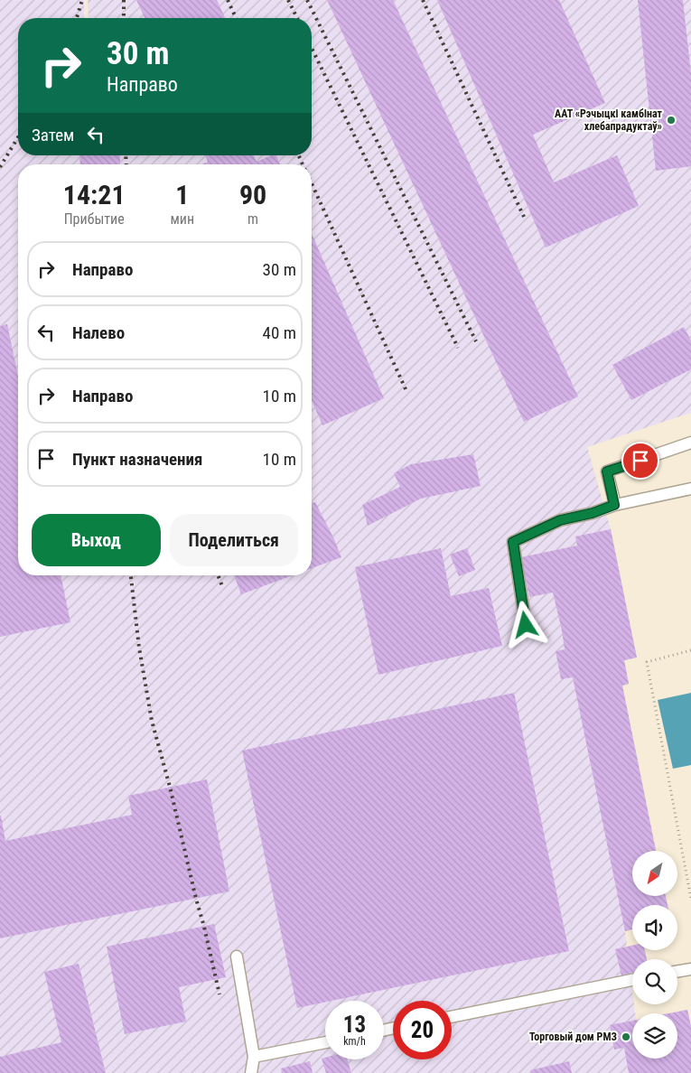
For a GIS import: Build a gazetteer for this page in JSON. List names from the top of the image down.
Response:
{
  "places": ["ААТ «Рэчыцкі камбінат хлебапрадуктаў»", "Торговый дом РМЗ"],
  "north": "bottom left",
  "page": {
    "turn": ["30 m", "Направо"],
    "then": "Затем",
    "eta": [
      "14:21",
      "Прибытие",
      "1",
      "мин",
      "90",
      "m"
    ],
    "list": [
      {
        "name": "Направо",
        "value": "30 m"
      },
      {
        "name": "Налево",
        "value": "40 m"
      },
      {
        "name": "Направо",
        "value": "10 m"
      },
      {
        "name": "Пункт назначения",
        "value": "10 m"
      }
    ],
    "buttons": ["Выход", "Поделиться"],
    "speed": "13 km/h",
    "limit": "20"
  }
}
